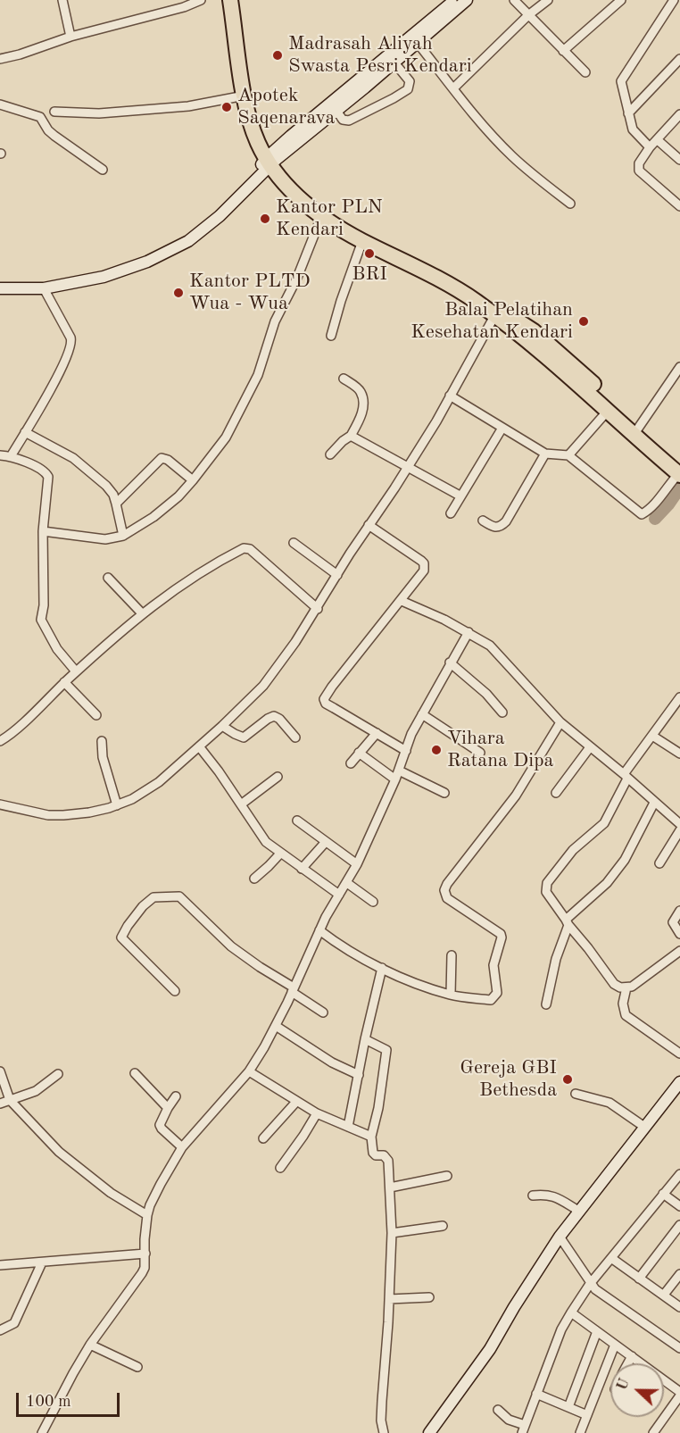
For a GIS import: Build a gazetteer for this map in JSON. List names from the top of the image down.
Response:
{
  "places": [
    "Madrasah Aliyah Swasta Pesri Kendari",
    "Apotek Saqenarava",
    "Kantor PLN Kendari",
    "BRI",
    "Kantor PLTD Wua - Wua",
    "Balai Pelatihan Kesehatan Kendari",
    "Vihara Ratana Dipa",
    "Gereja GBI Bethesda"
  ],
  "scale_bar": "100 m",
  "north": "left"
}
